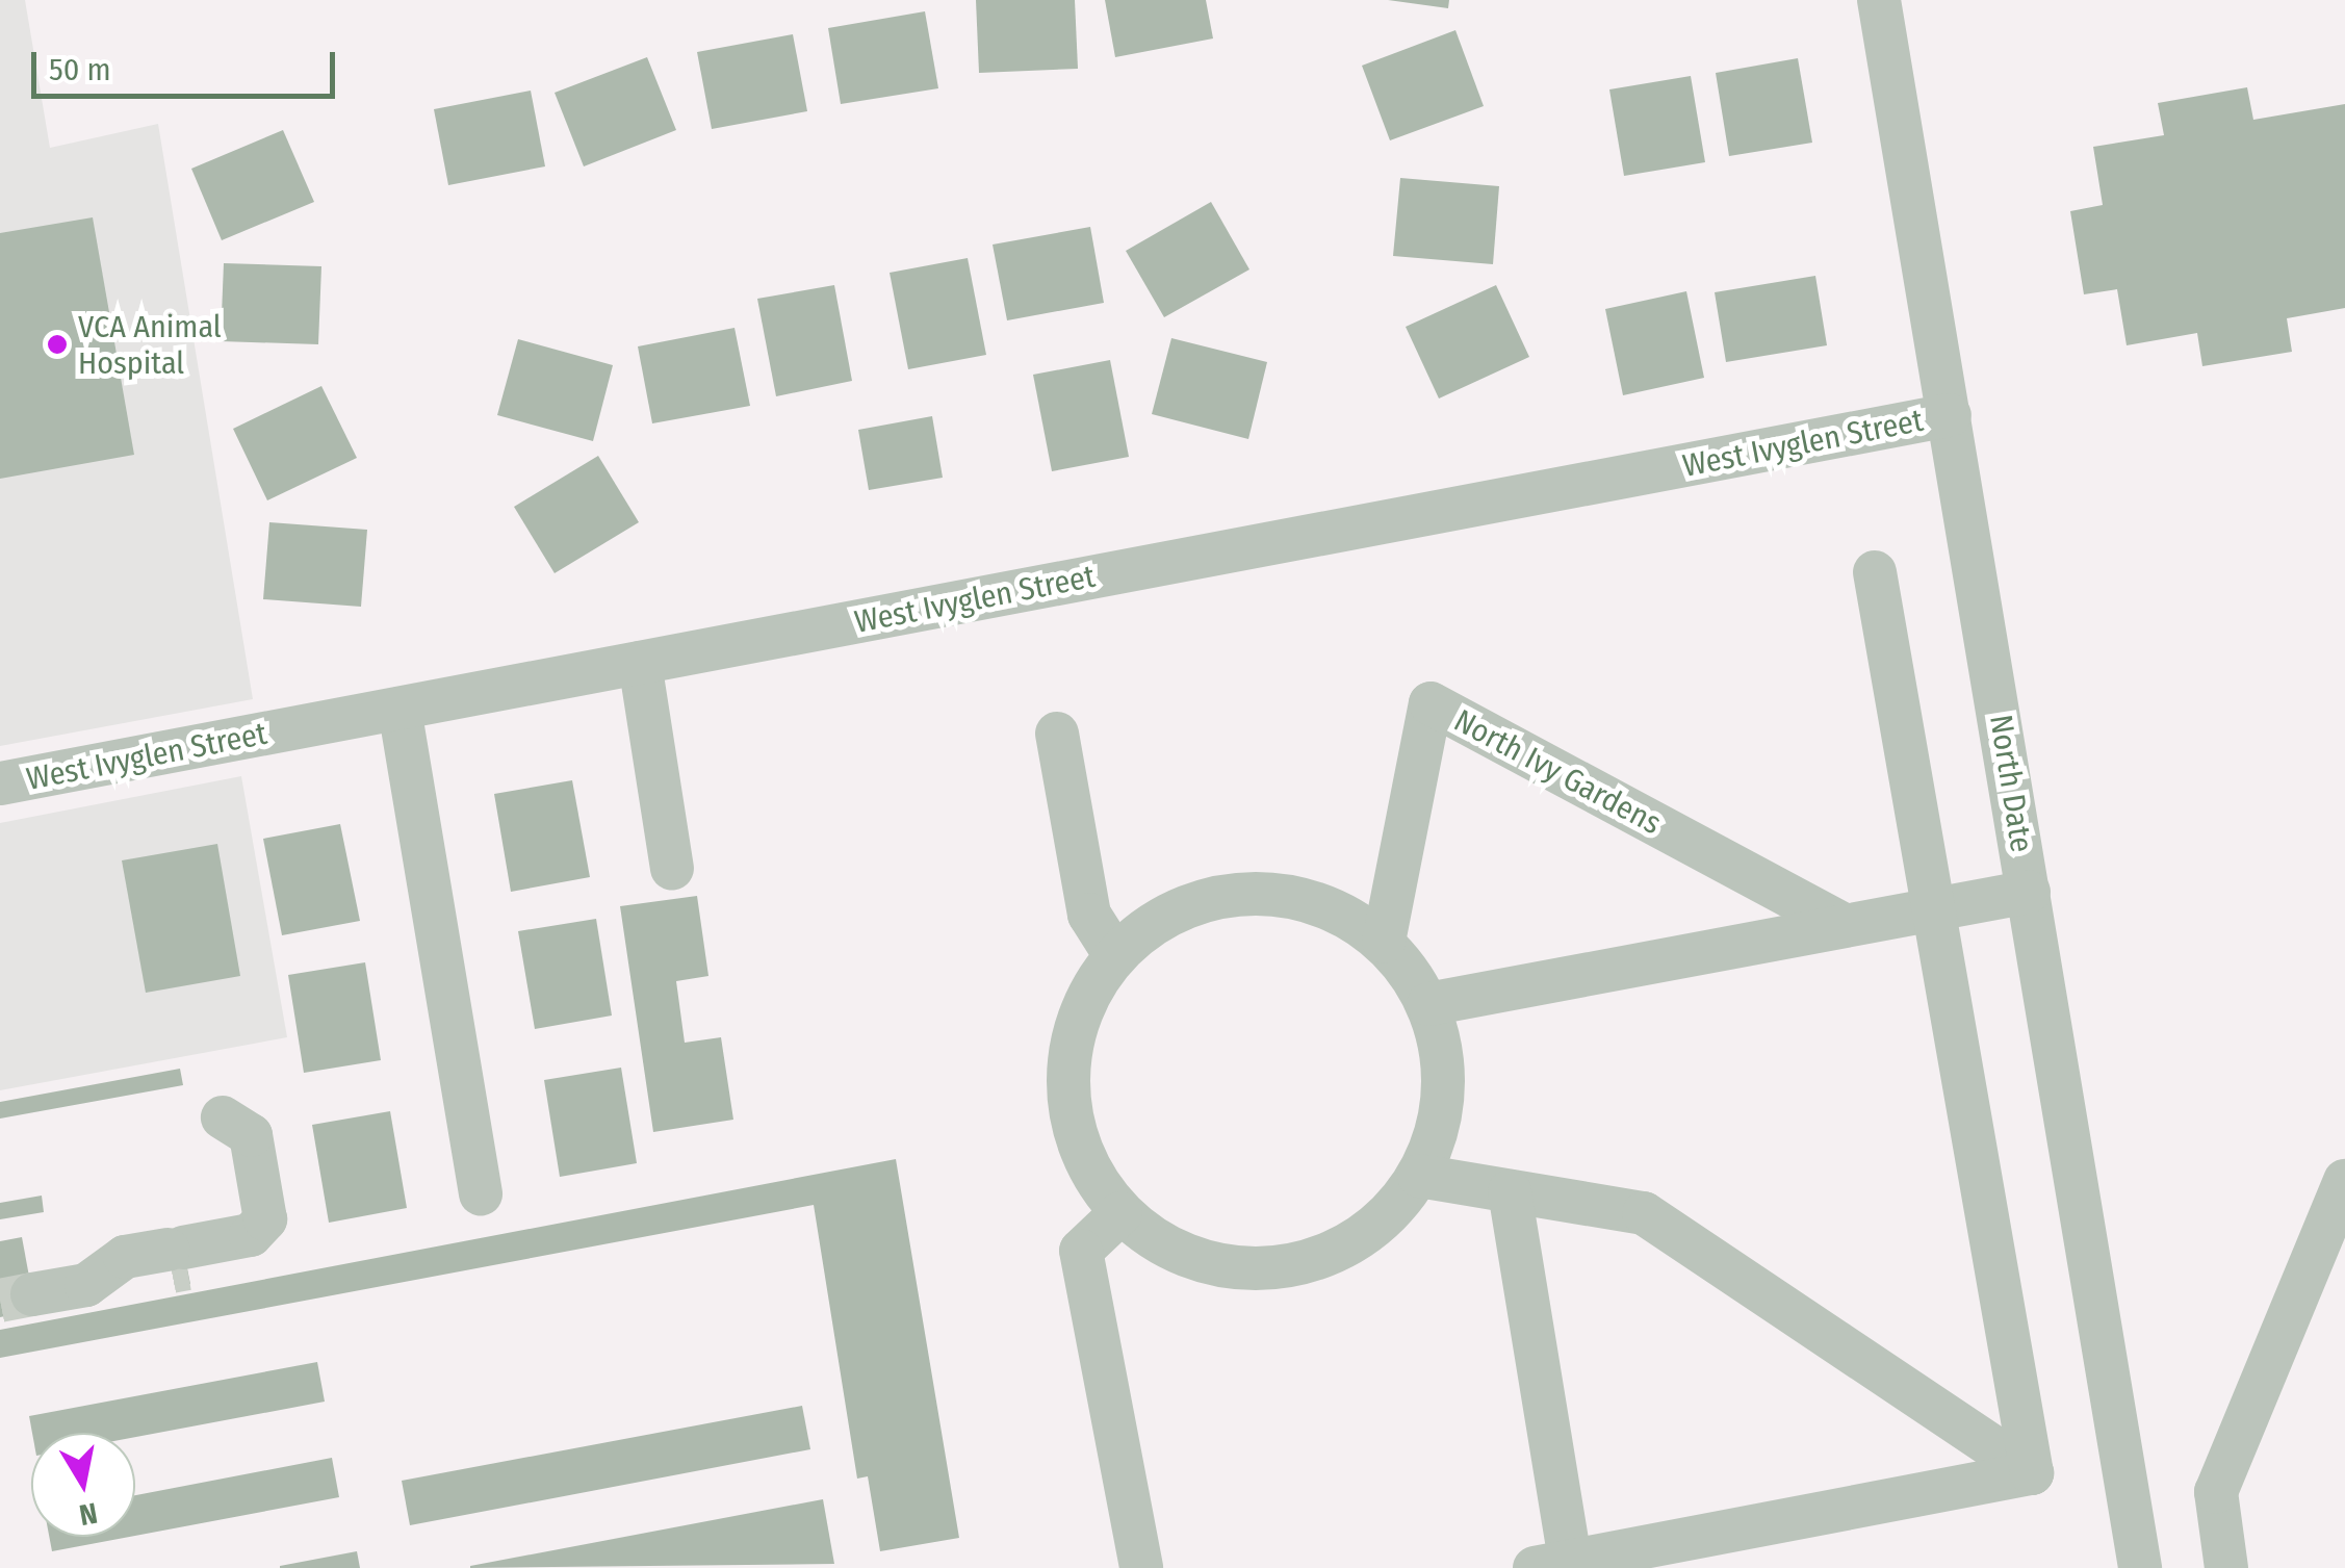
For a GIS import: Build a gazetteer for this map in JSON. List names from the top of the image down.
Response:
{
  "streets": {
    "street": ["West Ivyglen Street", "North Ivy Gardens", "North Date"]
  },
  "crossings": [
    ["West Ivyglen Street", "North Date"]
  ],
  "places": ["VCA Animal Hospital"],
  "scale_bar": "50 m",
  "north": "bottom"
}
